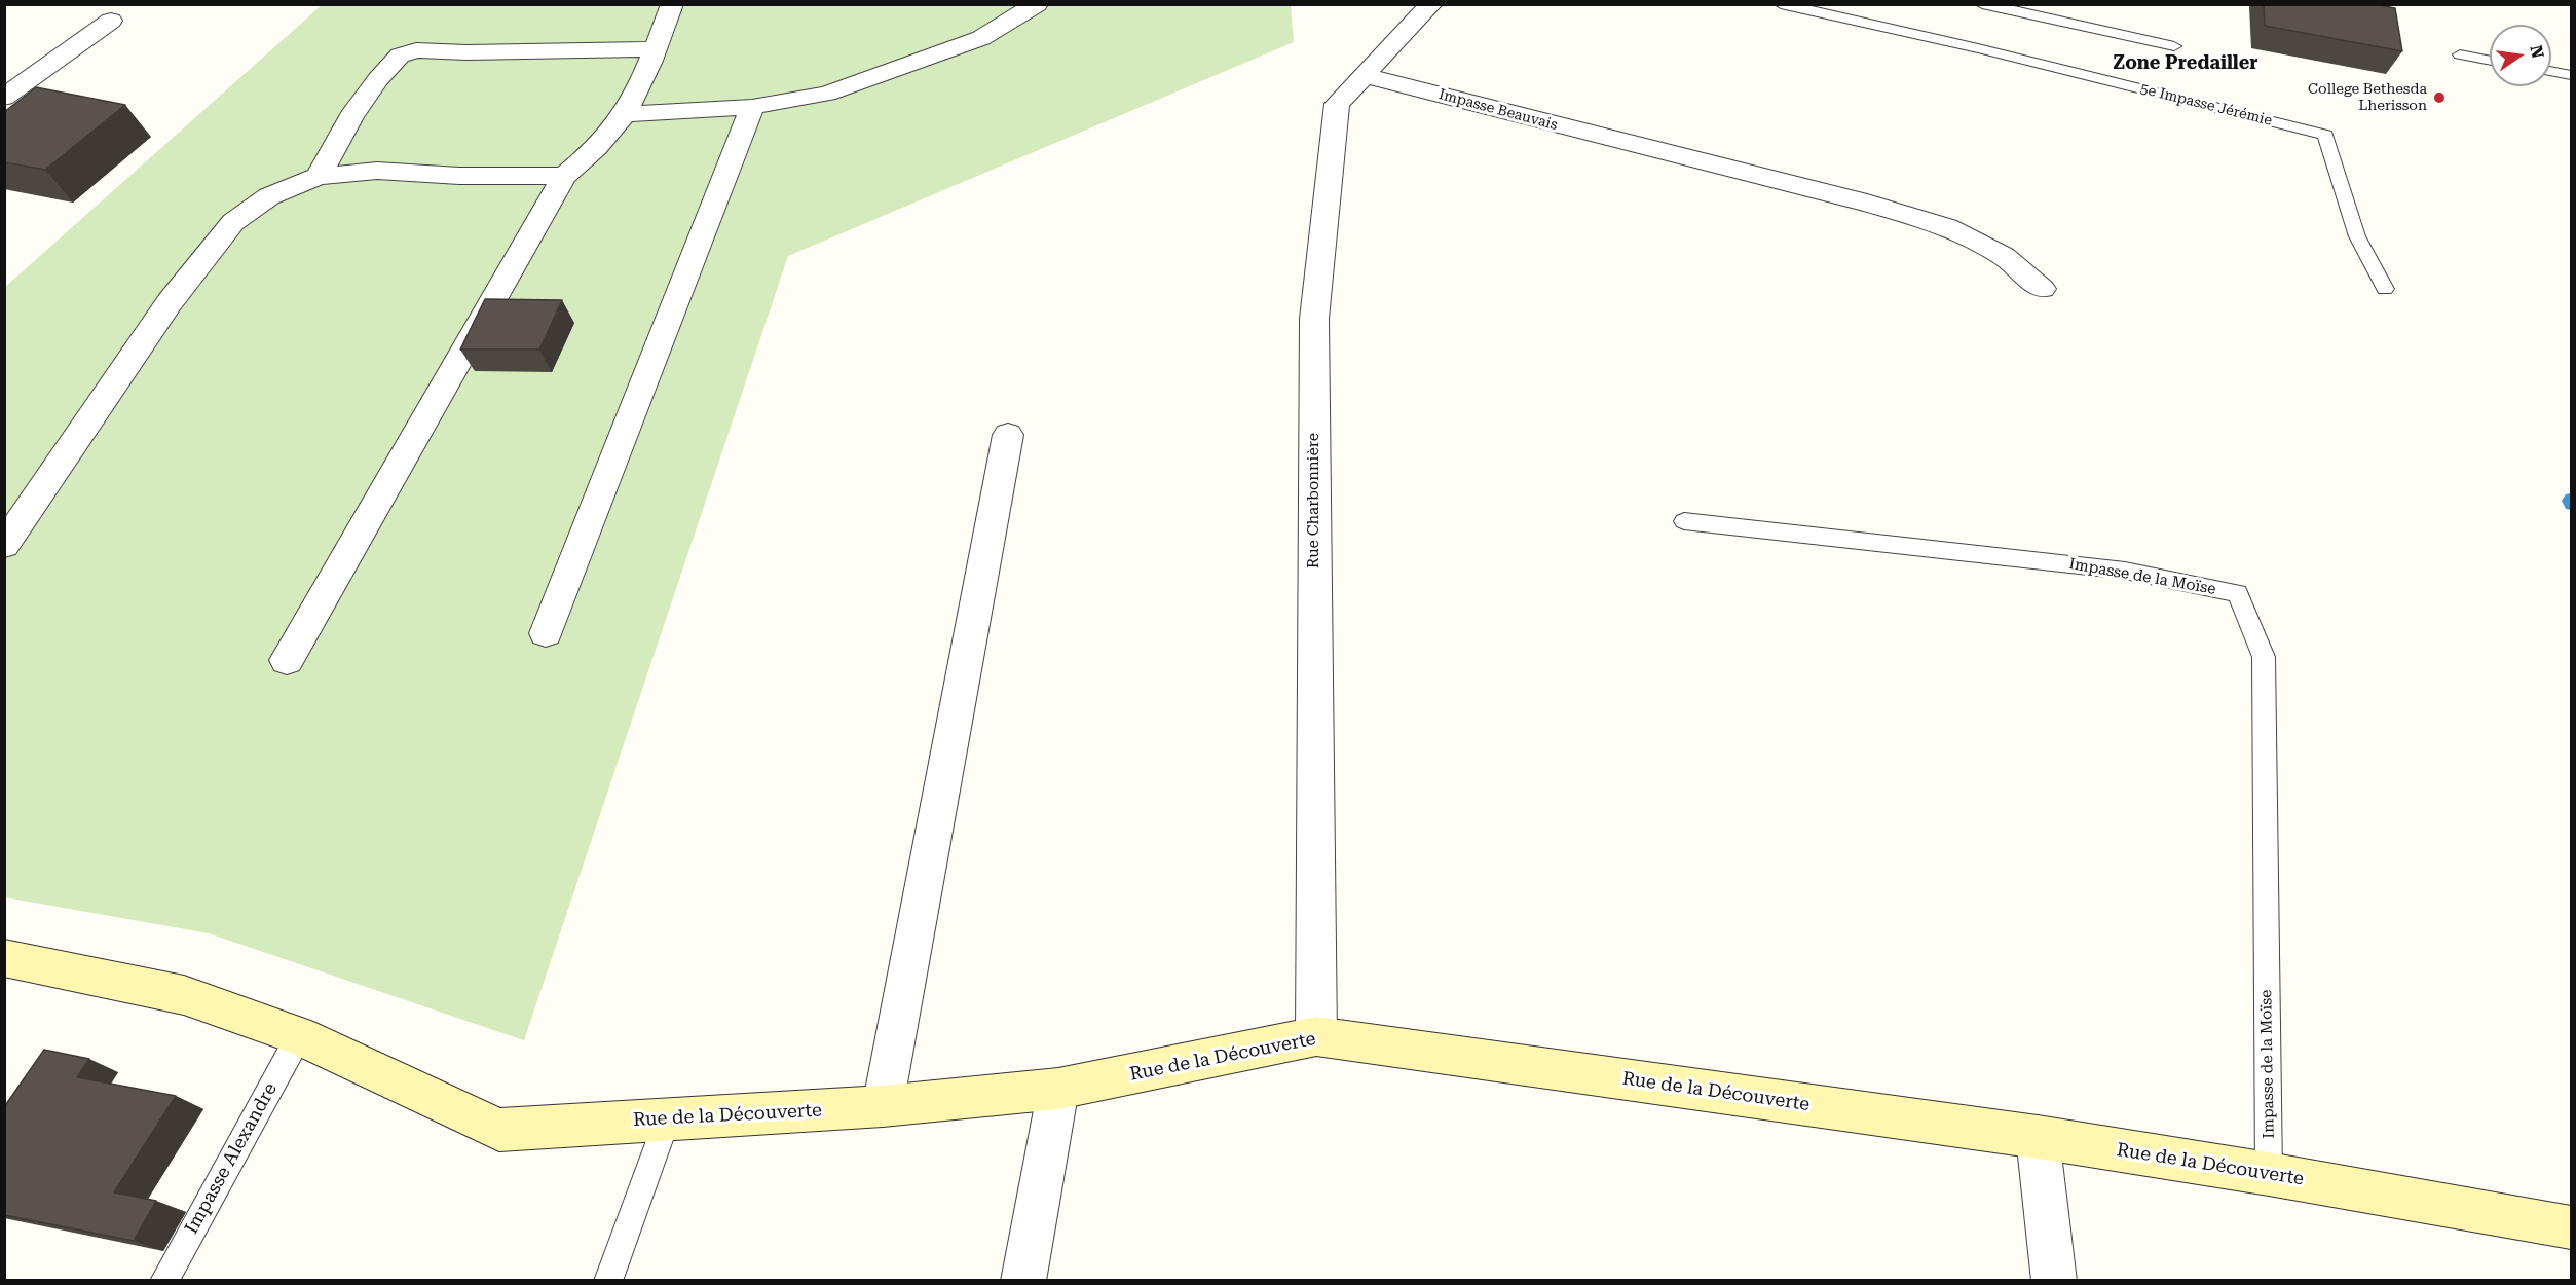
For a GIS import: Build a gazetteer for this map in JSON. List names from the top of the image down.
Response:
{
  "streets": {
    "street": ["Impasse Beauvais", "Rue Charbonnière", "Rue de la Découverte"],
    "lane": ["5e Impasse Jérémie", "Impasse de la Moïse", "Impasse Alexandre"]
  },
  "crossings": [
    ["Impasse Beauvais", "Rue Charbonnière"],
    ["Rue Charbonnière", "Rue de la Découverte"],
    ["Impasse de la Moïse", "Rue de la Découverte"],
    ["Rue de la Découverte", "Impasse Alexandre"]
  ],
  "districts": ["Zone Predailler"],
  "places": ["College Bethesda Lherisson"],
  "north": "right"
}
